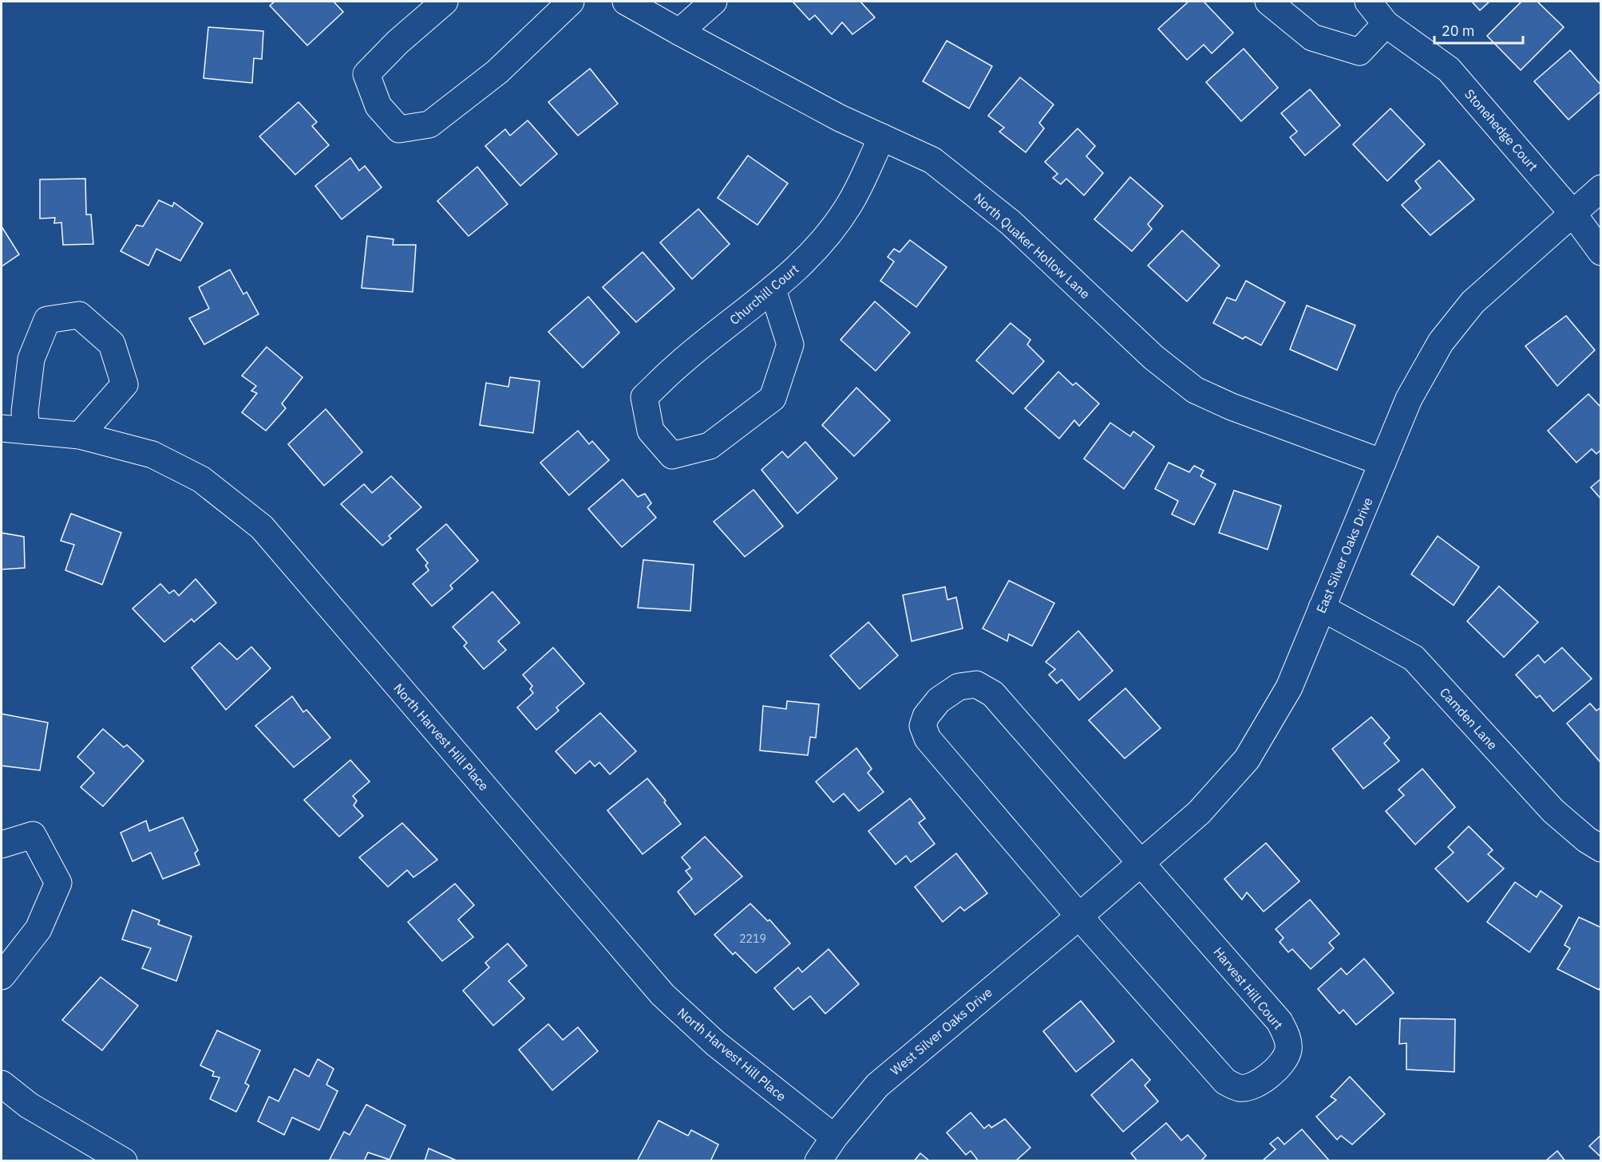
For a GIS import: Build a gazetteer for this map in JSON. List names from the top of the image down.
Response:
{
  "streets": {
    "street": [
      "Stonehedge Court",
      "North Quaker Hollow Lane",
      "Churchill Court",
      "East Silver Oaks Drive",
      "Camden Lane",
      "North Harvest Hill Place",
      "Harvest Hill Court",
      "West Silver Oaks Drive"
    ]
  },
  "crossings": [
    ["Stonehedge Court", "East Silver Oaks Drive"],
    ["North Quaker Hollow Lane", "Churchill Court"],
    ["North Quaker Hollow Lane", "East Silver Oaks Drive"],
    ["East Silver Oaks Drive", "Camden Lane"],
    ["East Silver Oaks Drive", "Harvest Hill Court"],
    ["East Silver Oaks Drive", "West Silver Oaks Drive"],
    ["North Harvest Hill Place", "West Silver Oaks Drive"],
    ["Harvest Hill Court", "West Silver Oaks Drive"]
  ],
  "house_numbers": ["2219"],
  "scale_bar": "20 m"
}
